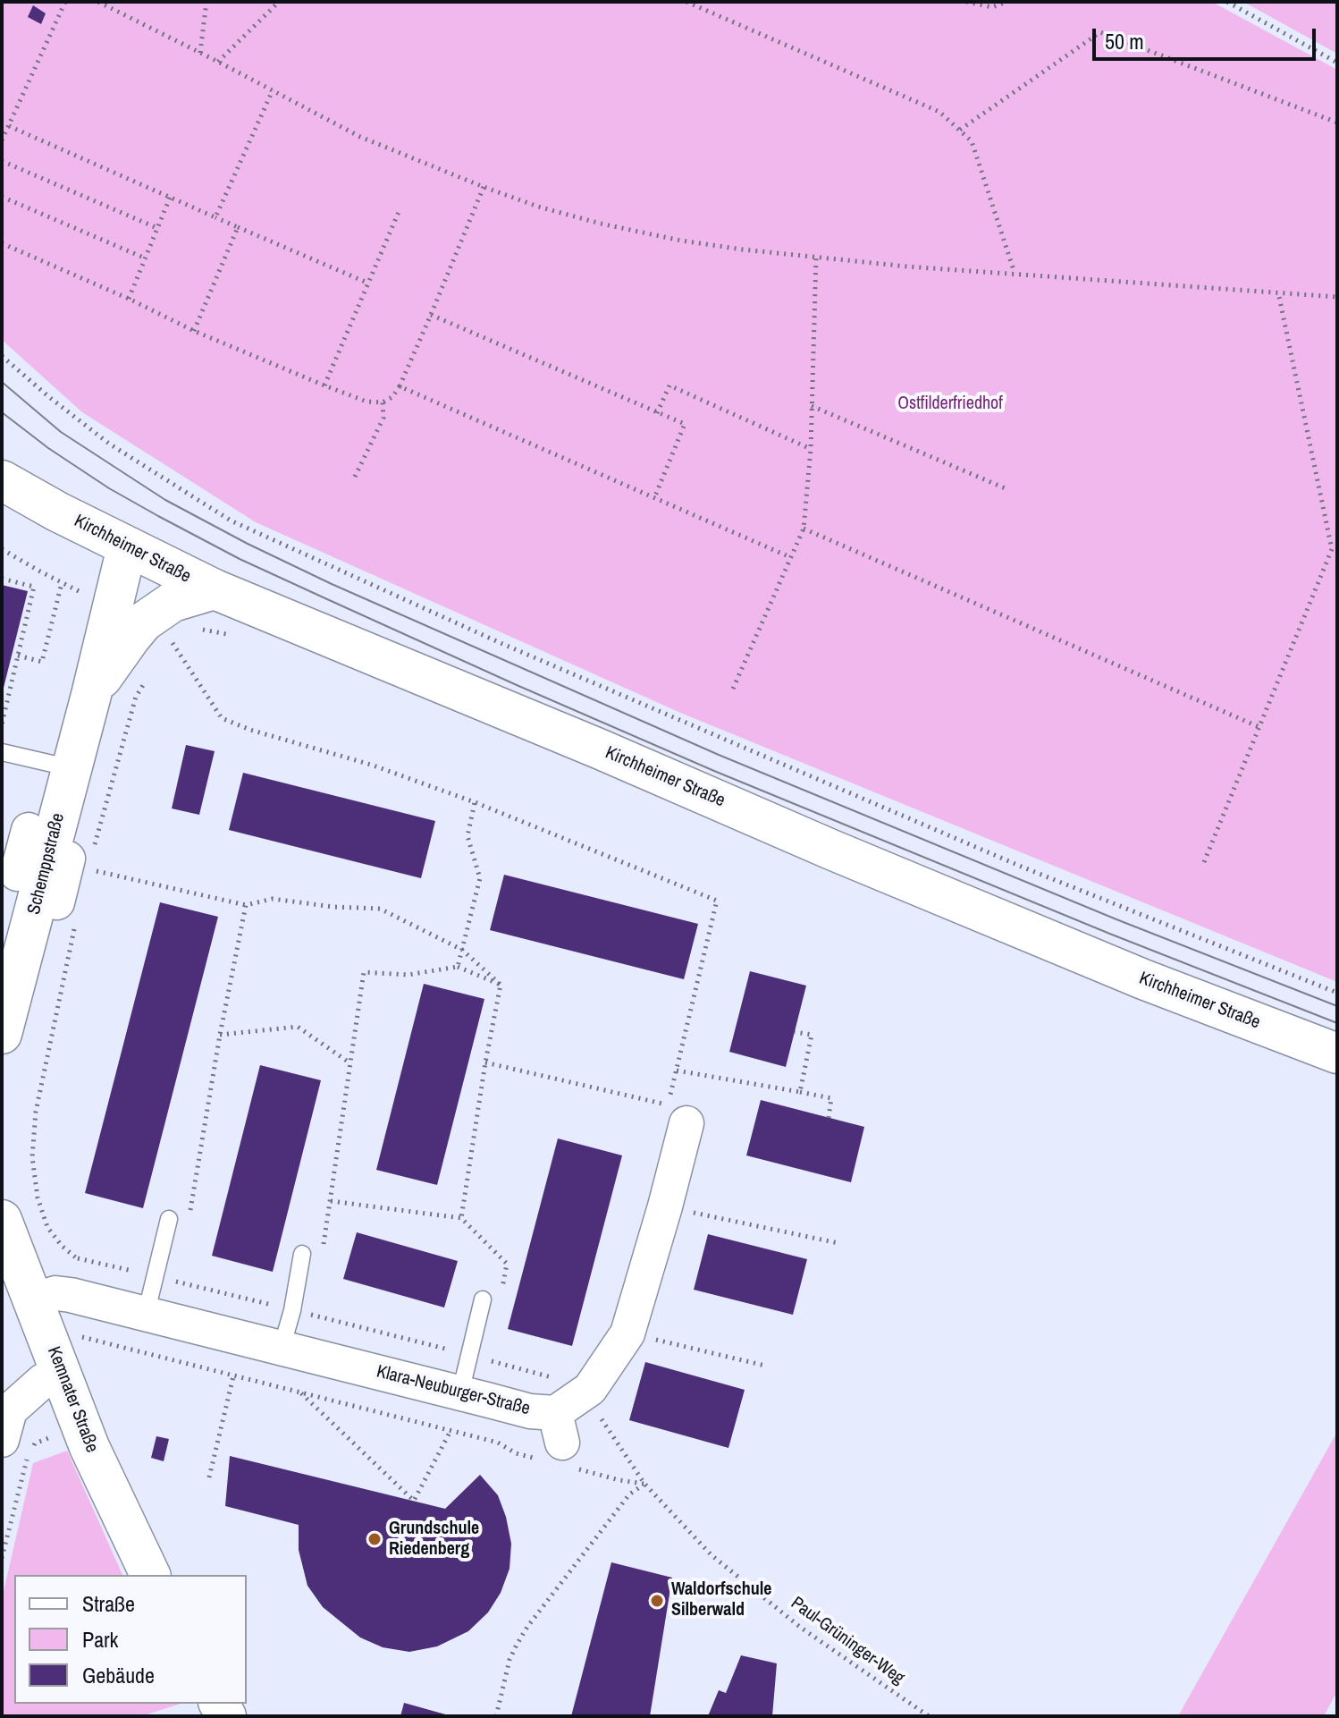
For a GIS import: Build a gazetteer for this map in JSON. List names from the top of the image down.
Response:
{
  "streets": {
    "main road": ["Kirchheimer Straße", "Schemppstraße", "Kemnater Straße"],
    "street": ["Klara-Neuburger-Straße"],
    "path": ["Paul-Grüninger-Weg"]
  },
  "crossings": [
    ["Kirchheimer Straße", "Schemppstraße"],
    ["Klara-Neuburger-Straße", "Kemnater Straße"],
    ["Klara-Neuburger-Straße", "Paul-Grüninger-Weg"]
  ],
  "parks": ["Ostfilderfriedhof"],
  "places": ["Grundschule Riedenberg", "Waldorfschule Silberwald"],
  "legend": ["Straße", "Park", "Gebäude"],
  "scale_bar": "50 m"
}
